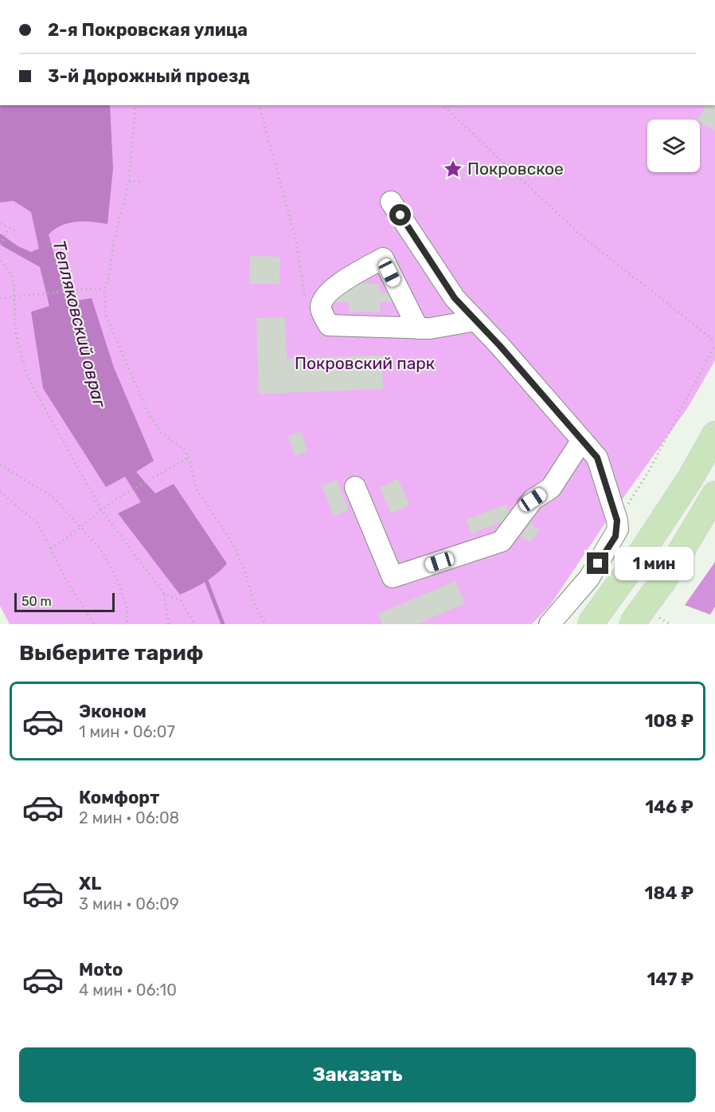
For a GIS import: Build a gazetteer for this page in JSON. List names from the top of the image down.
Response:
{
  "water": ["Тепляковский овраг"],
  "parks": ["Покровский парк"],
  "places": {
    "place": ["Покровское"]
  },
  "scale_bar": "50 m",
  "page": {
    "banner": ["2-я Покровская улица", "3-й Дорожный проезд"],
    "bubble": "1 мин",
    "scale": "50 m",
    "heading": "Выберите тариф",
    "list": [
      {
        "name": "Эконом",
        "note": "1 мин · 06:07",
        "value": "108 ₽"
      },
      {
        "name": "Комфорт",
        "note": "2 мин · 06:08",
        "value": "146 ₽"
      },
      {
        "name": "XL",
        "note": "3 мин · 06:09",
        "value": "184 ₽"
      },
      {
        "name": "Moto",
        "note": "4 мин · 06:10",
        "value": "147 ₽"
      }
    ],
    "buttons": "Заказать"
  }
}
